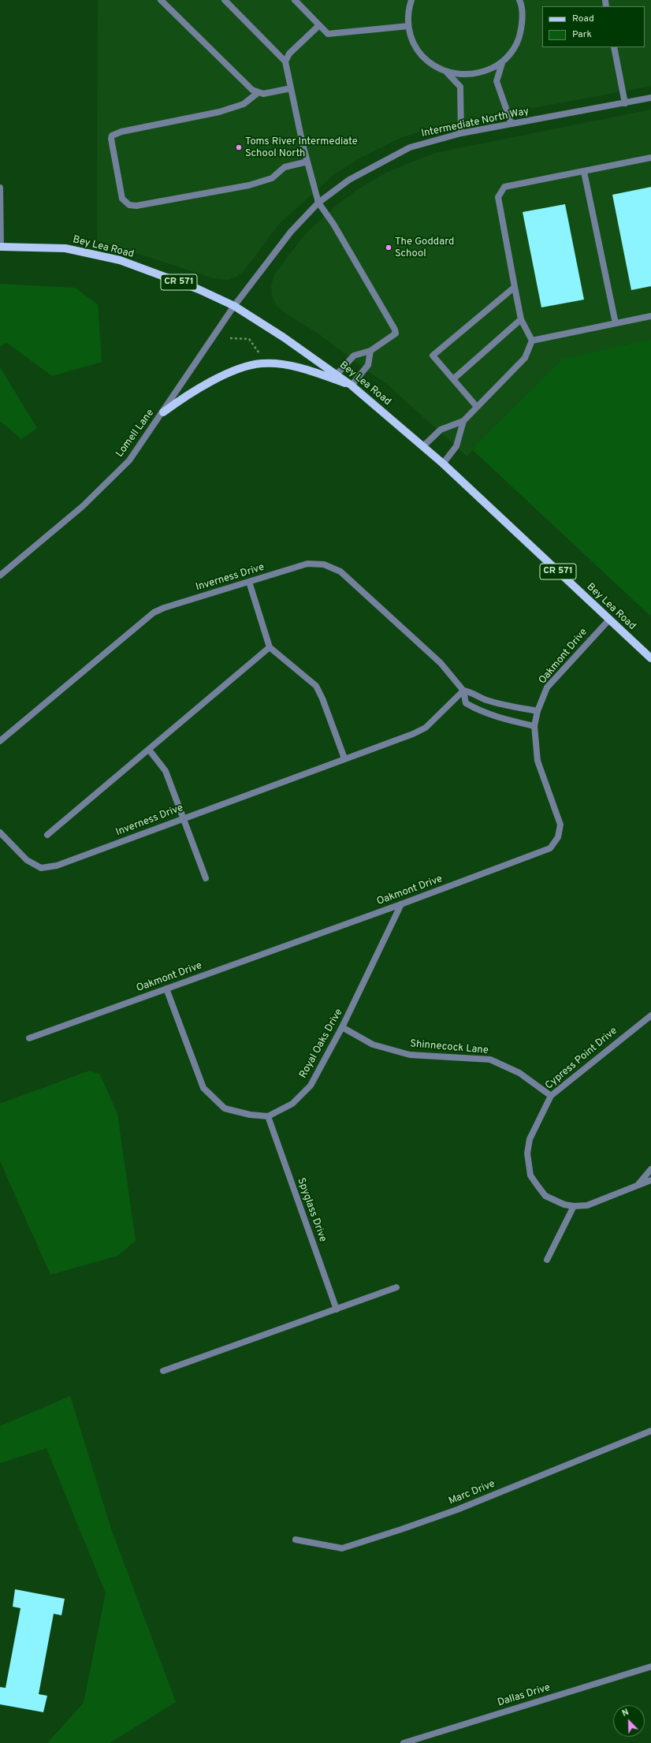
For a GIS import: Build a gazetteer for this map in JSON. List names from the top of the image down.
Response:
{
  "streets": {
    "main road": ["Bey Lea Road", "CR 571"],
    "street": [
      "Intermediate North Way",
      "Lomell Lane",
      "Inverness Drive",
      "Oakmont Drive",
      "Royal Oaks Drive",
      "Shinnecock Lane",
      "Cypress Point Drive",
      "Spyglass Drive",
      "Marc Drive",
      "Dallas Drive"
    ]
  },
  "crossings": [
    ["Intermediate North Way", "Bey Lea Road"],
    ["Intermediate North Way", "Lomell Lane"],
    ["Bey Lea Road", "Lomell Lane"],
    ["Bey Lea Road", "Oakmont Drive"],
    ["Inverness Drive", "Oakmont Drive"],
    ["Oakmont Drive", "Royal Oaks Drive"],
    ["Royal Oaks Drive", "Shinnecock Lane"],
    ["Royal Oaks Drive", "Spyglass Drive"],
    ["Shinnecock Lane", "Cypress Point Drive"]
  ],
  "places": ["Toms River Intermediate School North", "The Goddard School"],
  "legend": ["Road", "Park"],
  "north": "top left"
}
